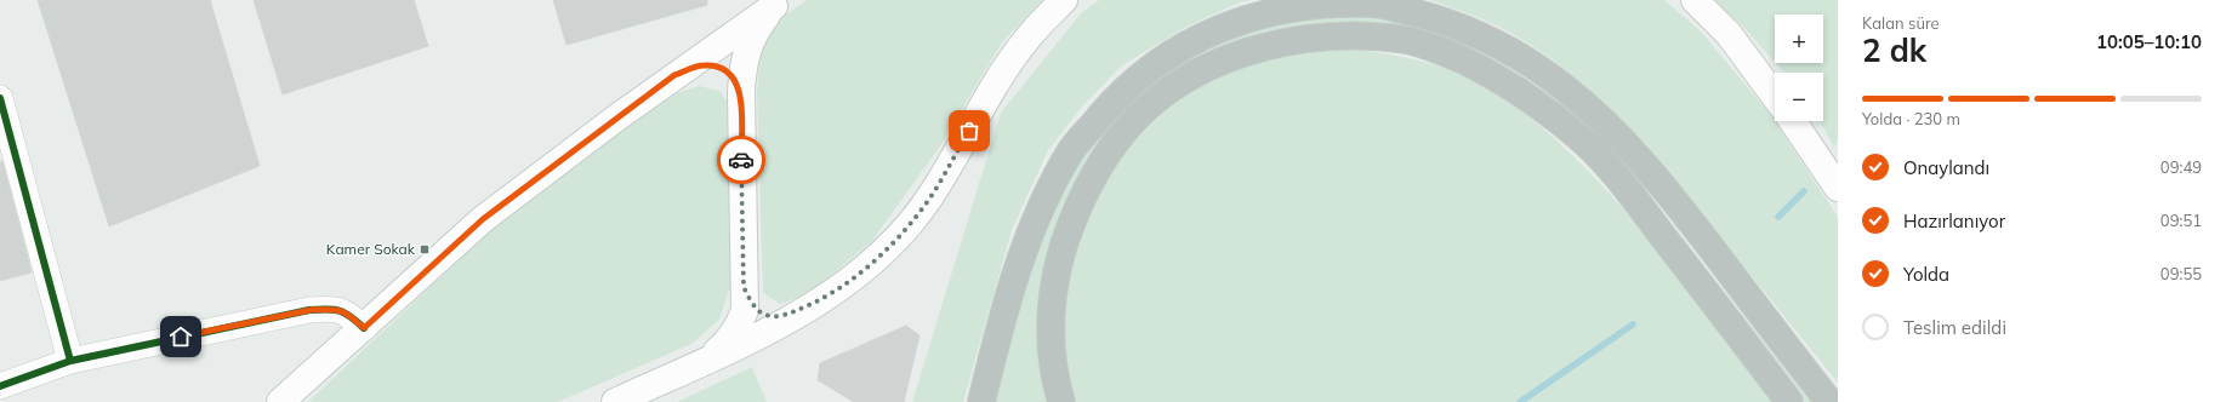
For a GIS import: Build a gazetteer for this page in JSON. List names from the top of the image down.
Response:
{
  "places": {
    "transit": ["Kamer Sokak"]
  },
  "page": {
    "heading": ["2 dk", "Kalan süre", "10:05–10:10"],
    "map_buttons": ["+", "−"],
    "bar": "Yolda · 230 m",
    "list": [
      ["Onaylandı", "09:49"],
      ["Hazırlanıyor", "09:51"],
      ["Yolda", "09:55"],
      "Teslim edildi"
    ]
  }
}
